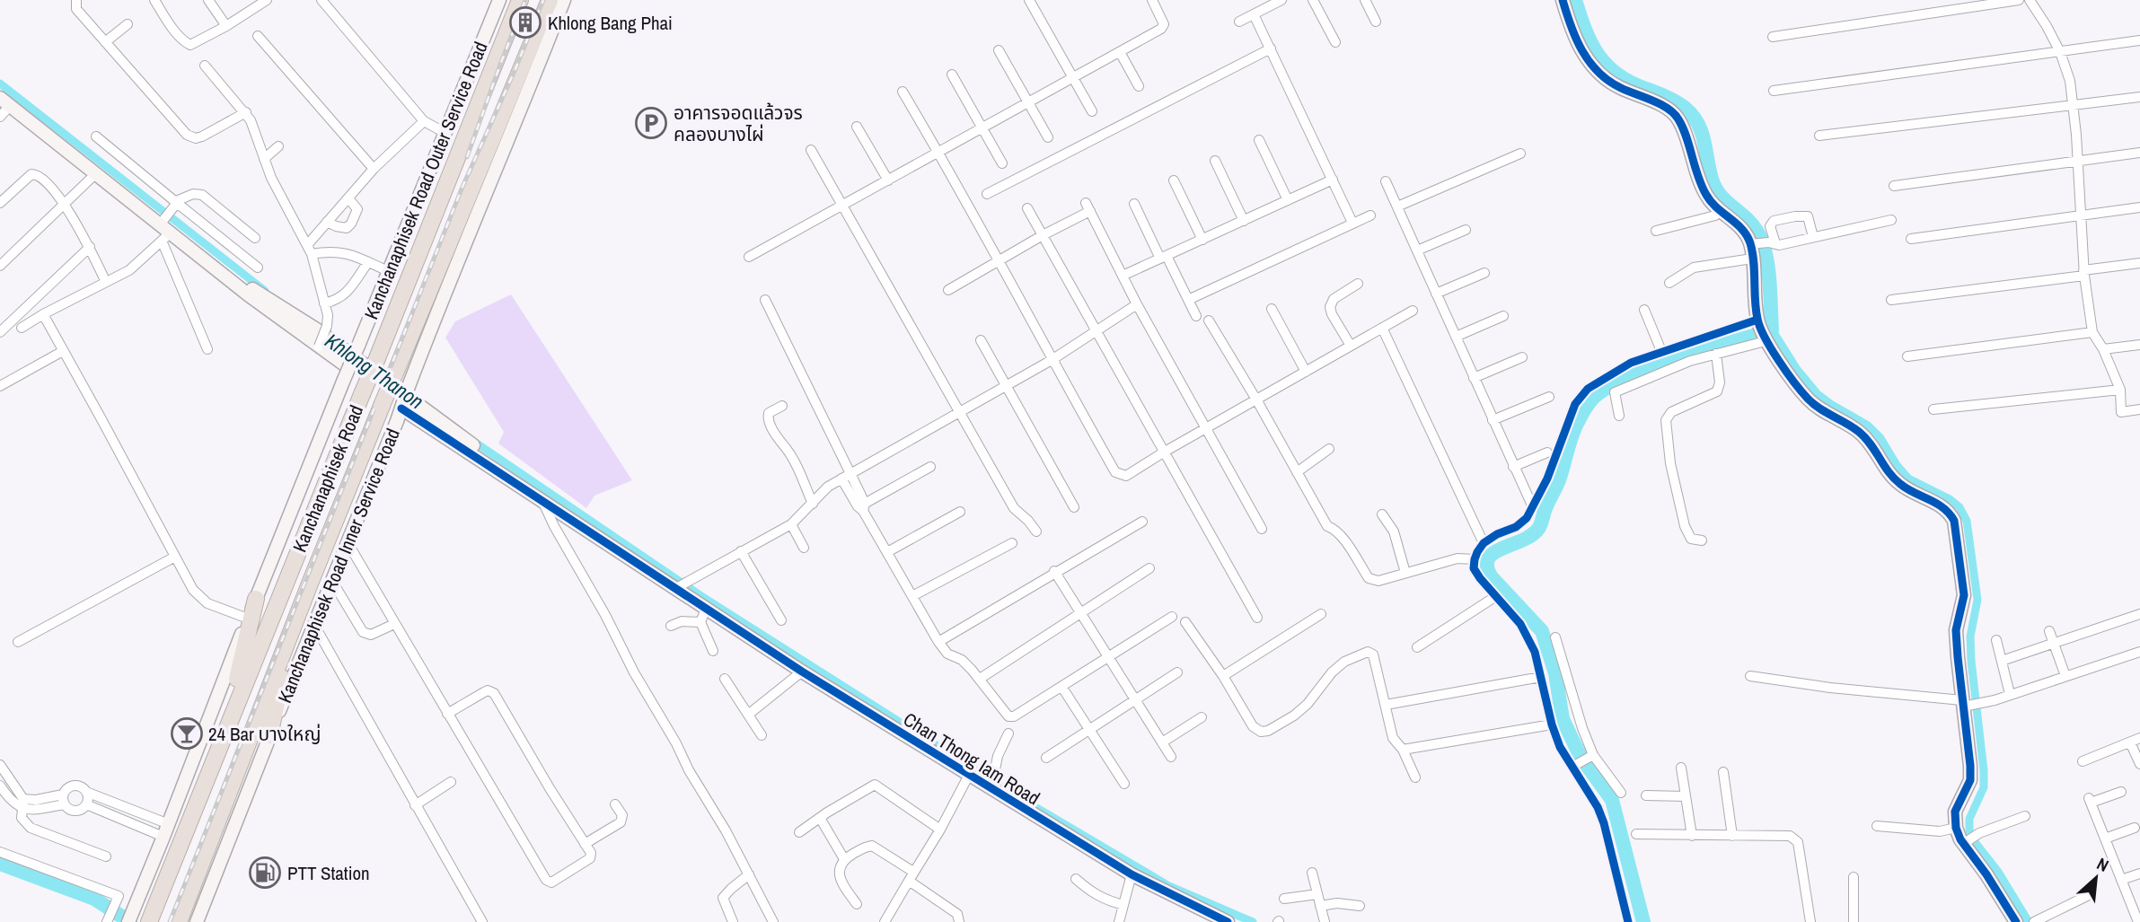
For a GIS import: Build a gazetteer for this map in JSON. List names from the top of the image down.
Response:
{
  "streets": {
    "highway": ["Kanchanaphisek Road"],
    "street": ["Kanchanaphisek Road Outer Service Road", "Kanchanaphisek Road Inner Service Road", "Chan Thong Iam Road"]
  },
  "water": ["Khlong Thanon"],
  "places": {
    "building": ["Khlong Bang Phai"],
    "parking": ["อาคารจอดแล้วจร คลองบางไผ่"],
    "bar": ["24 Bar บางใหญ่"],
    "fuel station": ["PTT Station"]
  },
  "north": "top right"
}
